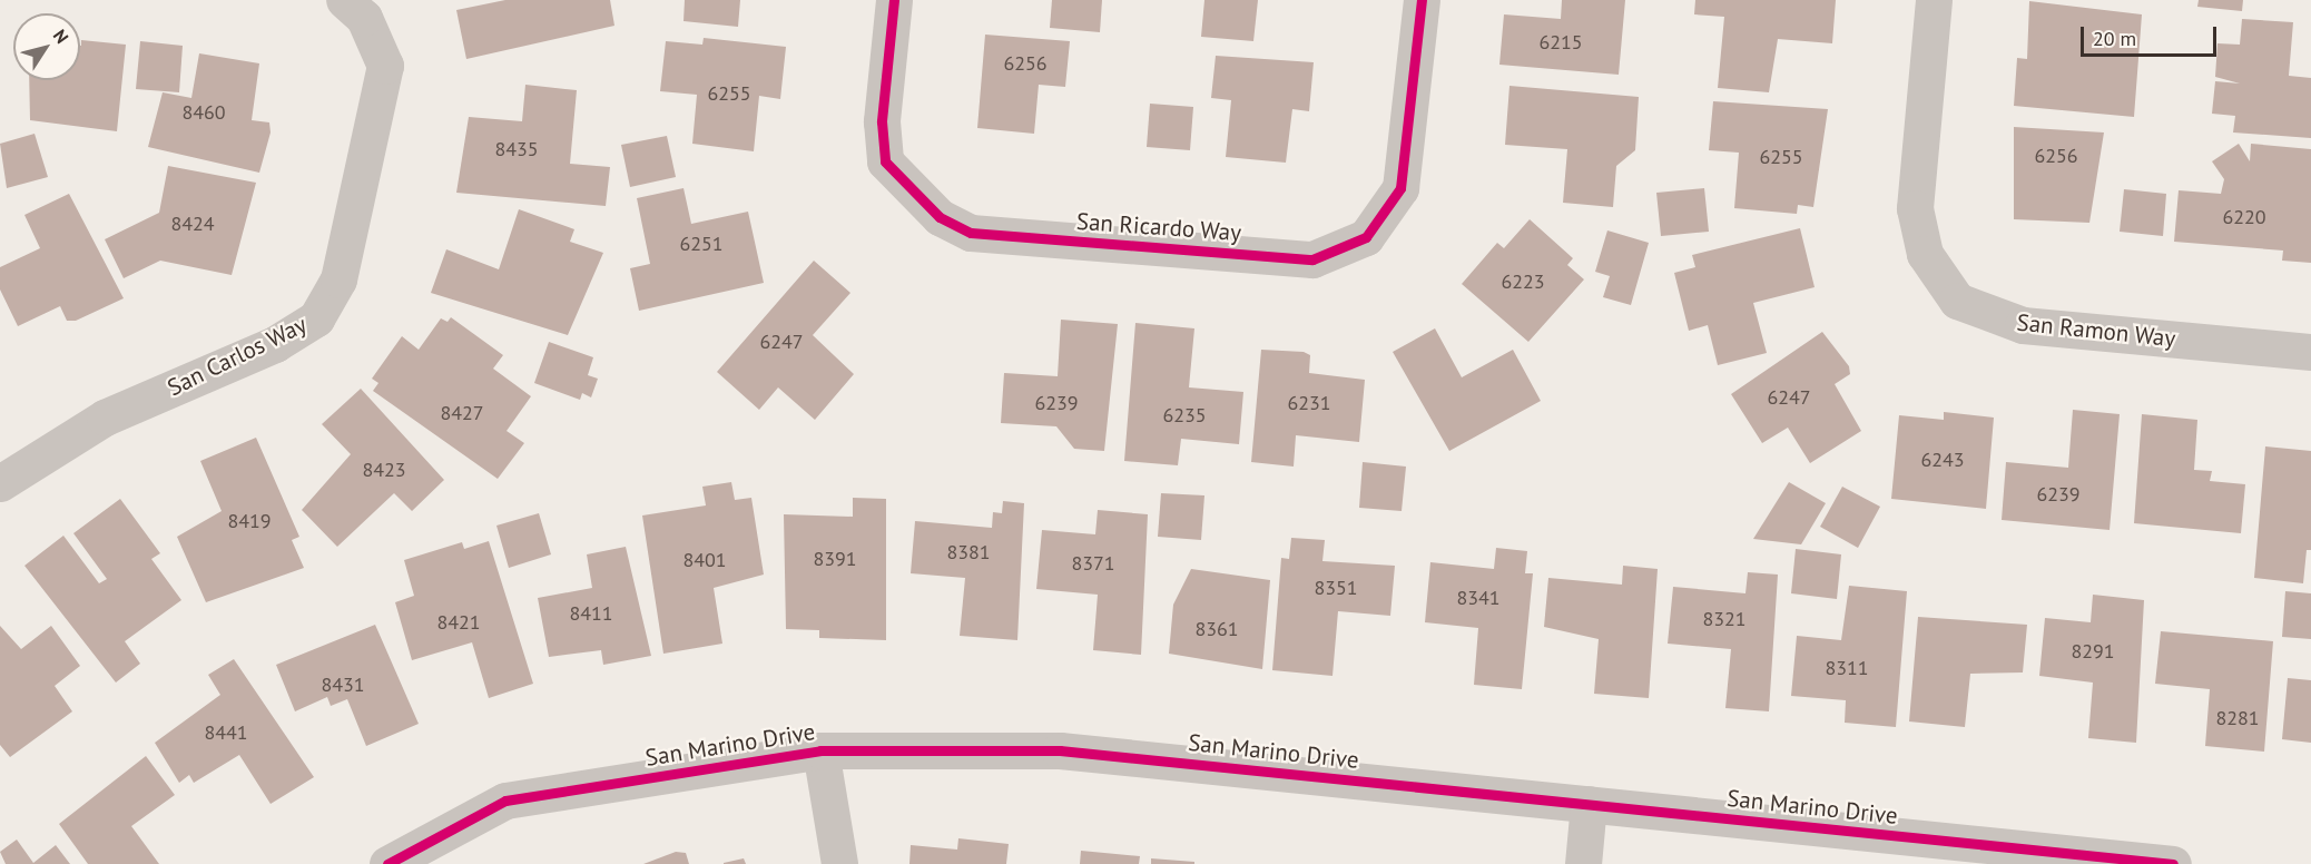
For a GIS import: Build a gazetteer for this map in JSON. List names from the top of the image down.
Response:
{
  "streets": {
    "street": [
      "San Ricardo Way",
      "San Ramon Way",
      "San Carlos Way",
      "San Marino Drive"
    ]
  },
  "house_numbers": [
    "6215",
    "6256",
    "6255",
    "8460",
    "8435",
    "6256",
    "6255",
    "6220",
    "8424",
    "6251",
    "6223",
    "6247",
    "6247",
    "6239",
    "6231",
    "8427",
    "6235",
    "6243",
    "8423",
    "6239",
    "8419",
    "8381",
    "8391",
    "8401",
    "8371",
    "8351",
    "8341",
    "8411",
    "8321",
    "8421",
    "8361",
    "8291",
    "8311",
    "8431",
    "8281",
    "8441"
  ],
  "scale_bar": "20 m",
  "north": "top right"
}
